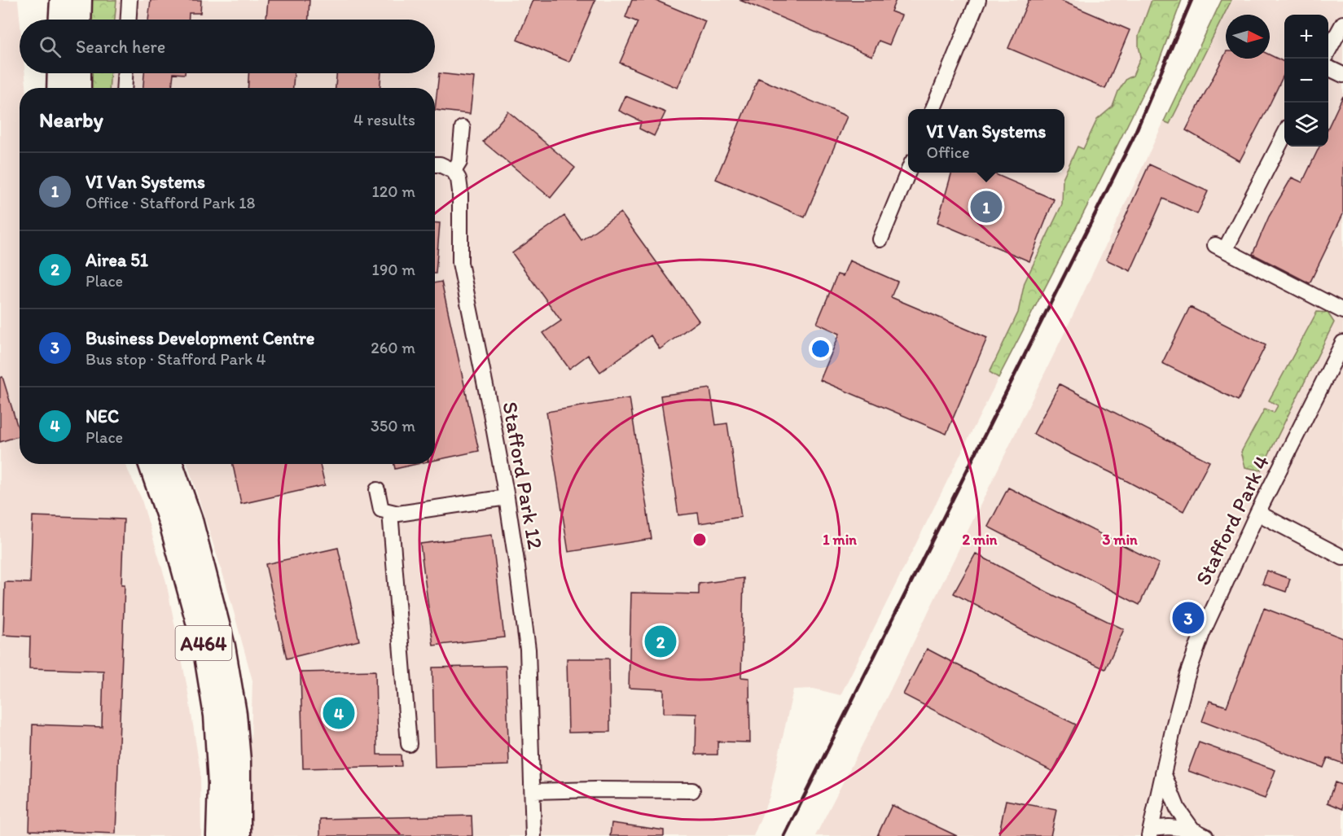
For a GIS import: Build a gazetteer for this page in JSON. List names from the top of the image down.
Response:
{
  "streets": {
    "highway": ["A464"],
    "street": ["Stafford Park 12", "Stafford Park 4"]
  },
  "north": "right",
  "page": {
    "map_buttons": ["+", "−"],
    "search": "Search here",
    "heading": ["Nearby", "4 results"],
    "popup": ["VI Van Systems", "Office"],
    "list": [
      {
        "mark": "1",
        "name": "VI Van Systems",
        "note": "Office · Stafford Park 18",
        "value": "120 m"
      },
      {
        "mark": "2",
        "name": "Airea 51",
        "note": "Place",
        "value": "190 m"
      },
      {
        "mark": "3",
        "name": "Business Development Centre",
        "note": "Bus stop · Stafford Park 4",
        "value": "260 m"
      },
      {
        "mark": "4",
        "name": "NEC",
        "note": "Place",
        "value": "350 m"
      }
    ],
    "pins": [
      "1",
      "3",
      "2",
      "4"
    ]
  },
  "rings": ["1 min", "2 min", "3 min"]
}
